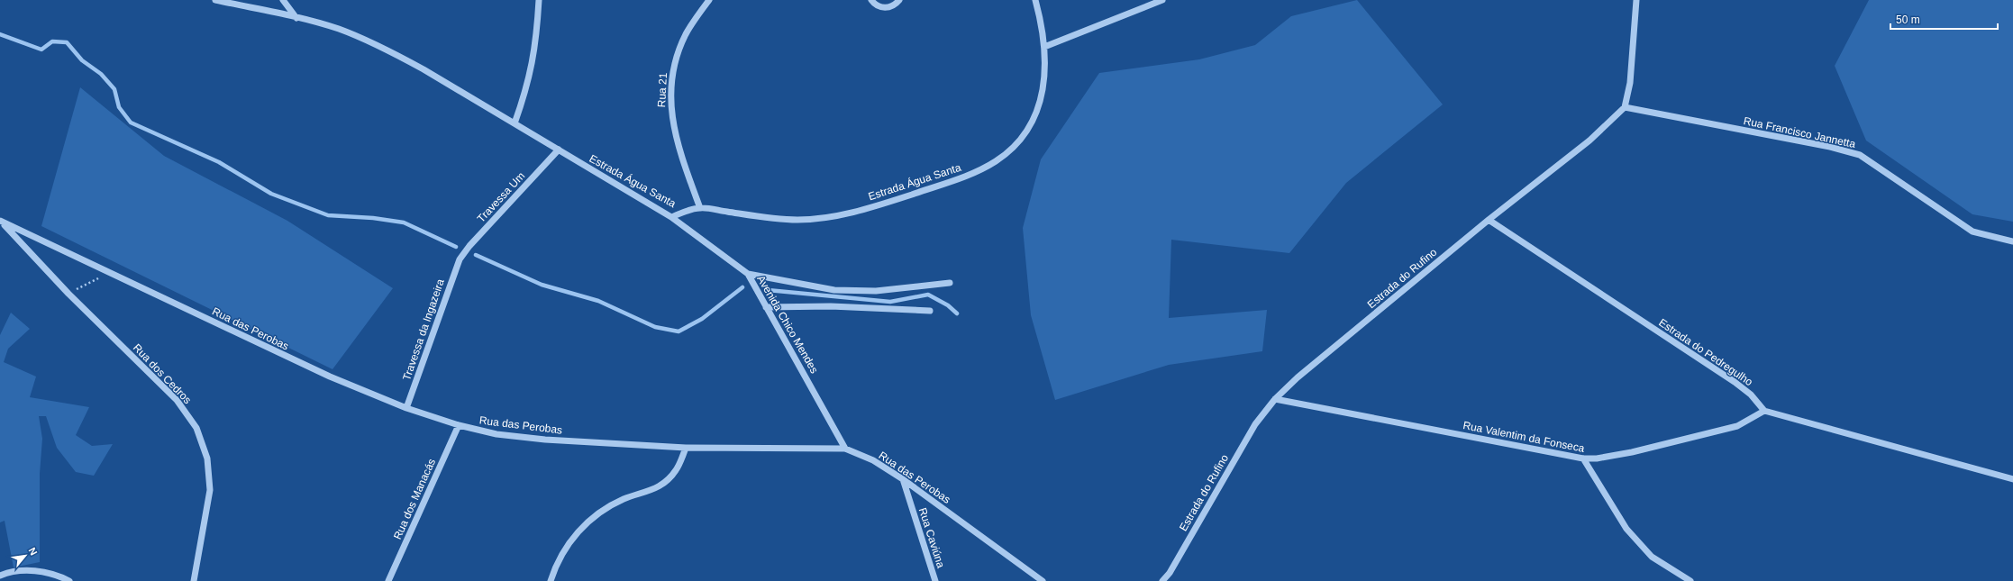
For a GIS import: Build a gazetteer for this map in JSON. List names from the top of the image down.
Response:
{
  "streets": {
    "street": [
      "Rua 21",
      "Rua Francisco Jannetta",
      "Estrada Água Santa",
      "Travessa Um",
      "Estrada do Rufino",
      "Avenida Chico Mendes",
      "Rua das Perobas",
      "Travessa da Ingazeira",
      "Estrada do Pedregulho",
      "Rua dos Cedros",
      "Rua Valentim da Fonseca",
      "Rua dos Manacás",
      "Rua Caviúna"
    ]
  },
  "crossings": [
    ["Rua 21", "Estrada Água Santa"],
    ["Rua Francisco Jannetta", "Estrada do Rufino"],
    ["Estrada Água Santa", "Travessa Um"],
    ["Estrada Água Santa", "Avenida Chico Mendes"],
    ["Travessa Um", "Travessa da Ingazeira"],
    ["Estrada do Rufino", "Estrada do Pedregulho"],
    ["Estrada do Rufino", "Rua Valentim da Fonseca"],
    ["Avenida Chico Mendes", "Rua das Perobas"],
    ["Rua das Perobas", "Travessa da Ingazeira"],
    ["Rua das Perobas", "Rua dos Cedros"],
    ["Rua das Perobas", "Rua dos Manacás"],
    ["Rua das Perobas", "Rua Caviúna"],
    ["Estrada do Pedregulho", "Rua Valentim da Fonseca"]
  ],
  "scale_bar": "50 m",
  "north": "top right"
}
